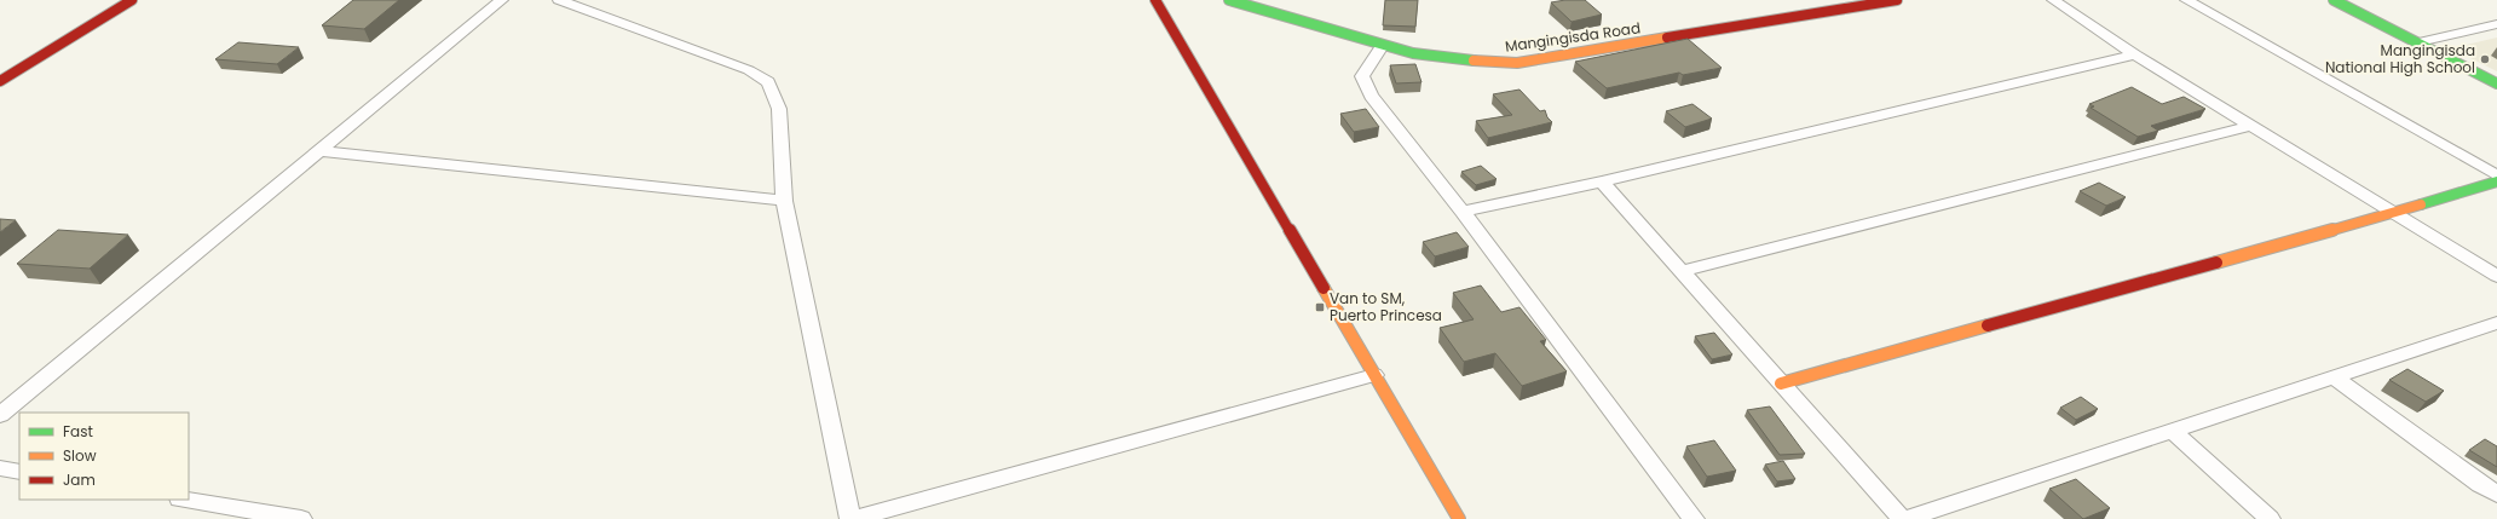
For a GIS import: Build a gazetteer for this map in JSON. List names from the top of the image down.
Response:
{
  "streets": {
    "street": ["Mangingisda Road"]
  },
  "places": {
    "other": ["Mangingisda National High School"],
    "transit": ["Van to SM, Puerto Princesa"]
  },
  "legend": ["Fast", "Slow", "Jam"]
}
